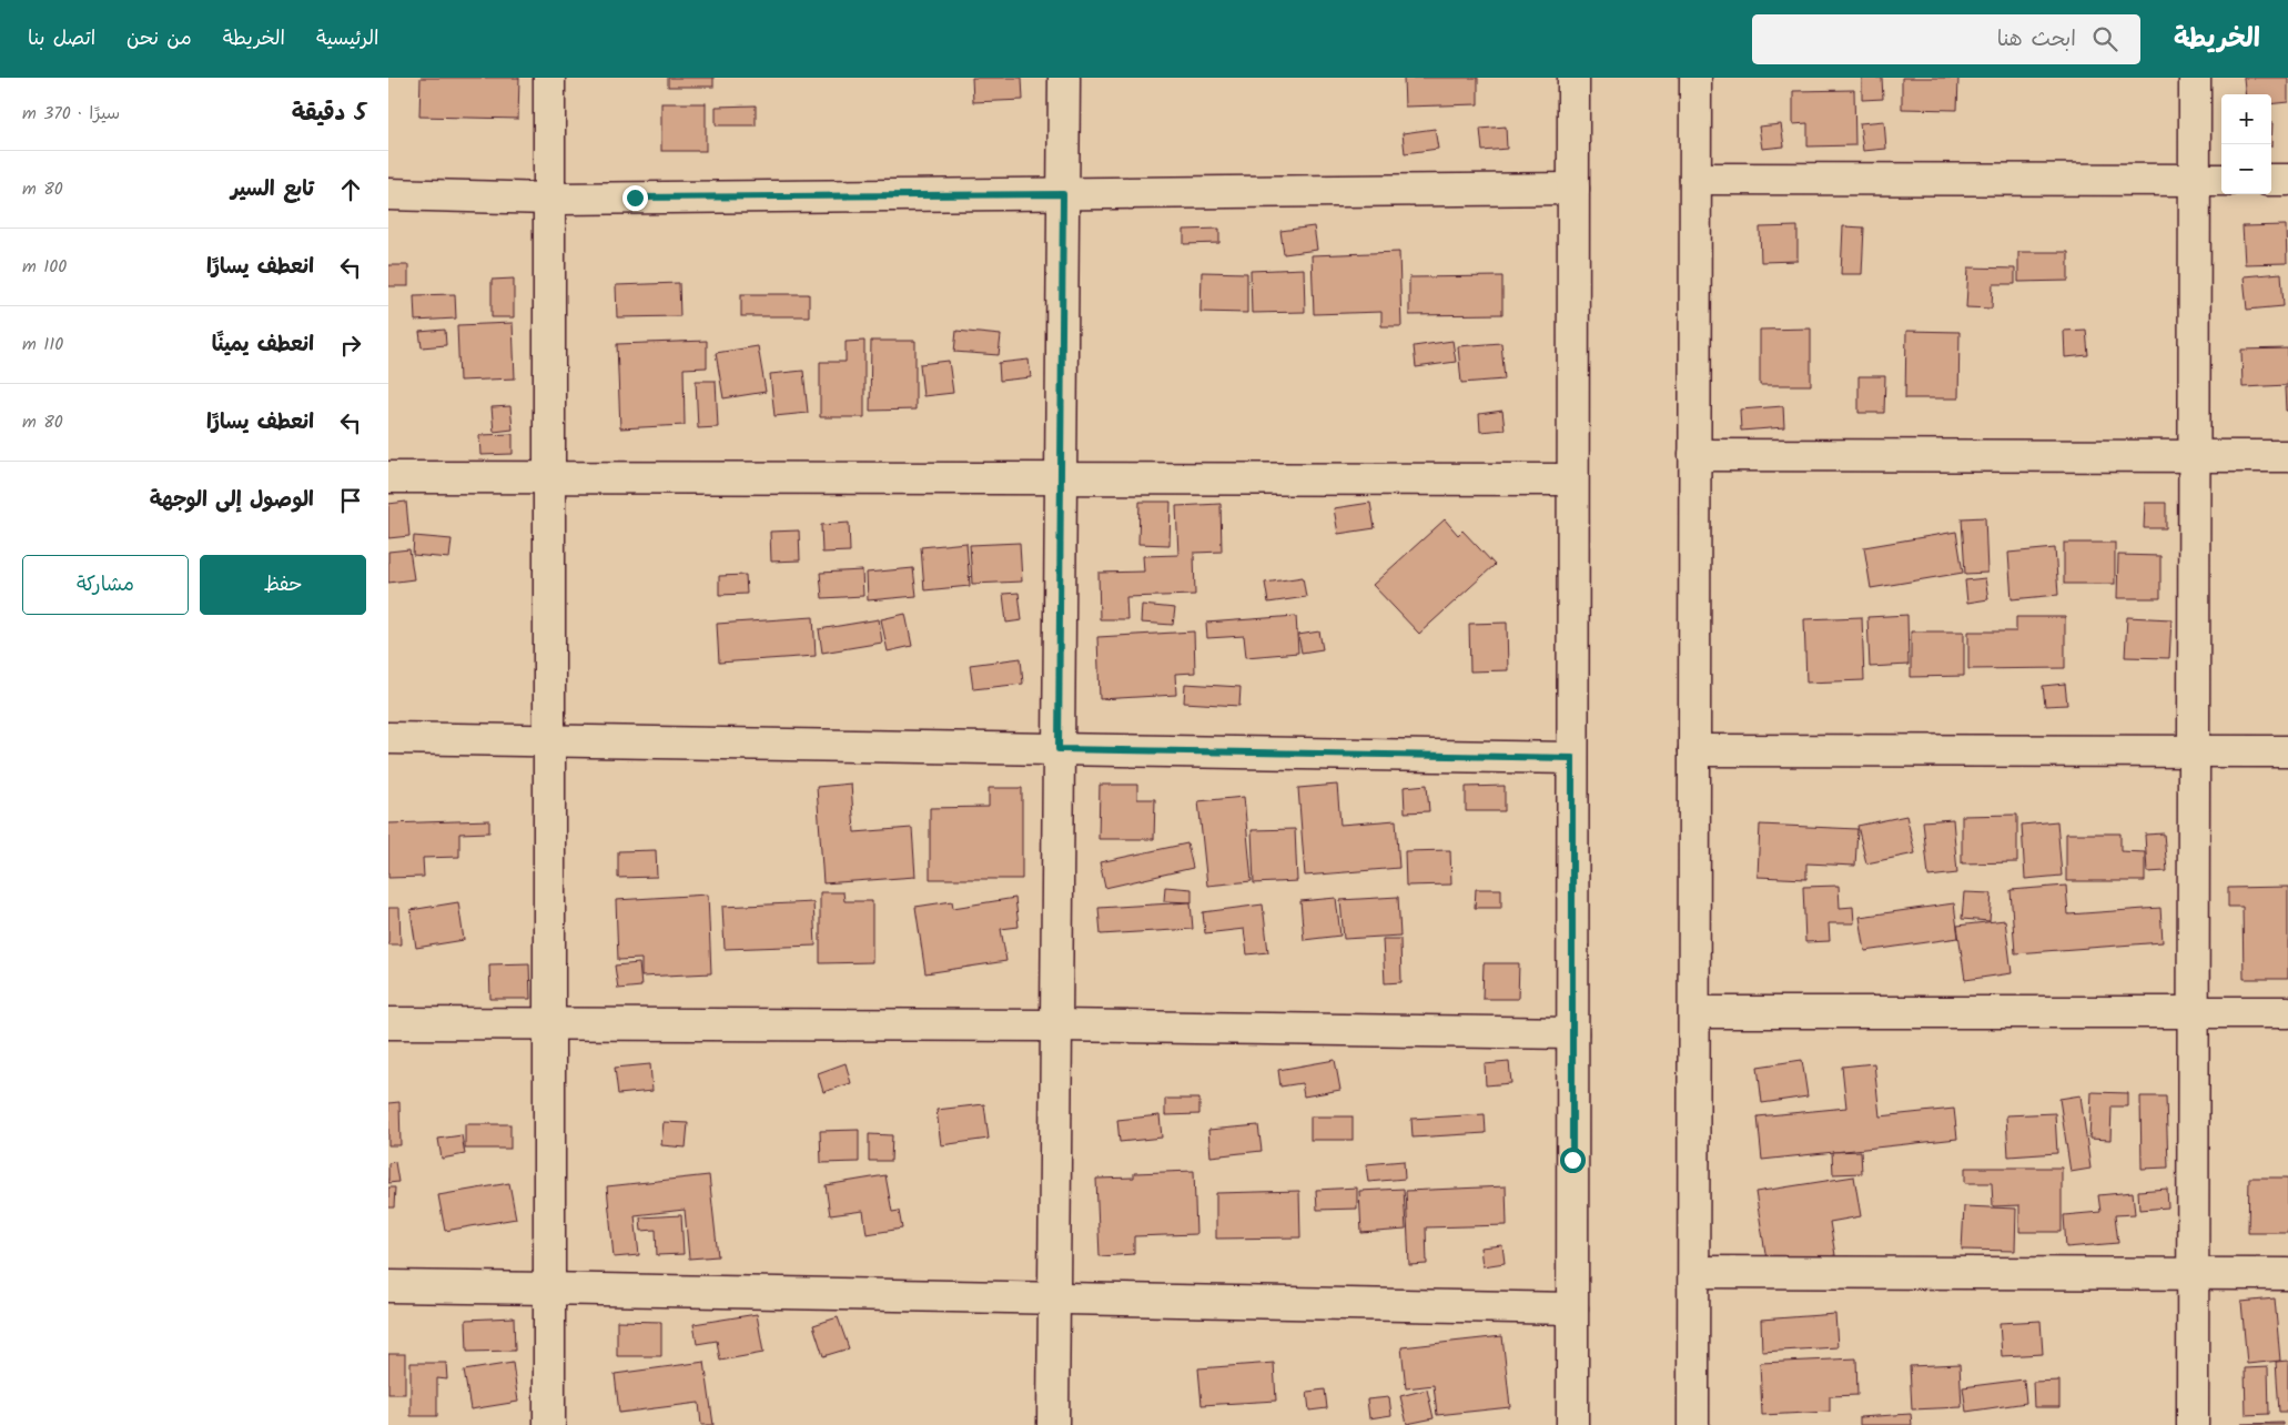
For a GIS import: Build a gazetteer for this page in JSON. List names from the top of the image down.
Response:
{
  "page": {
    "header": "الخريطة",
    "search": "ابحث هنا",
    "nav": [
      "الرئيسية",
      "الخريطة",
      "من نحن",
      "اتصل بنا"
    ],
    "heading": ["5 دقيقة", "سيرًا · 370 m"],
    "map_buttons": ["+", "−"],
    "list": [
      ["تابع السير", "80 m"],
      ["انعطف يسارًا", "100 m"],
      ["انعطف يمينًا", "110 m"],
      ["انعطف يسارًا", "80 m"],
      "الوصول إلى الوجهة"
    ],
    "buttons": ["حفظ", "مشاركة"]
  }
}
